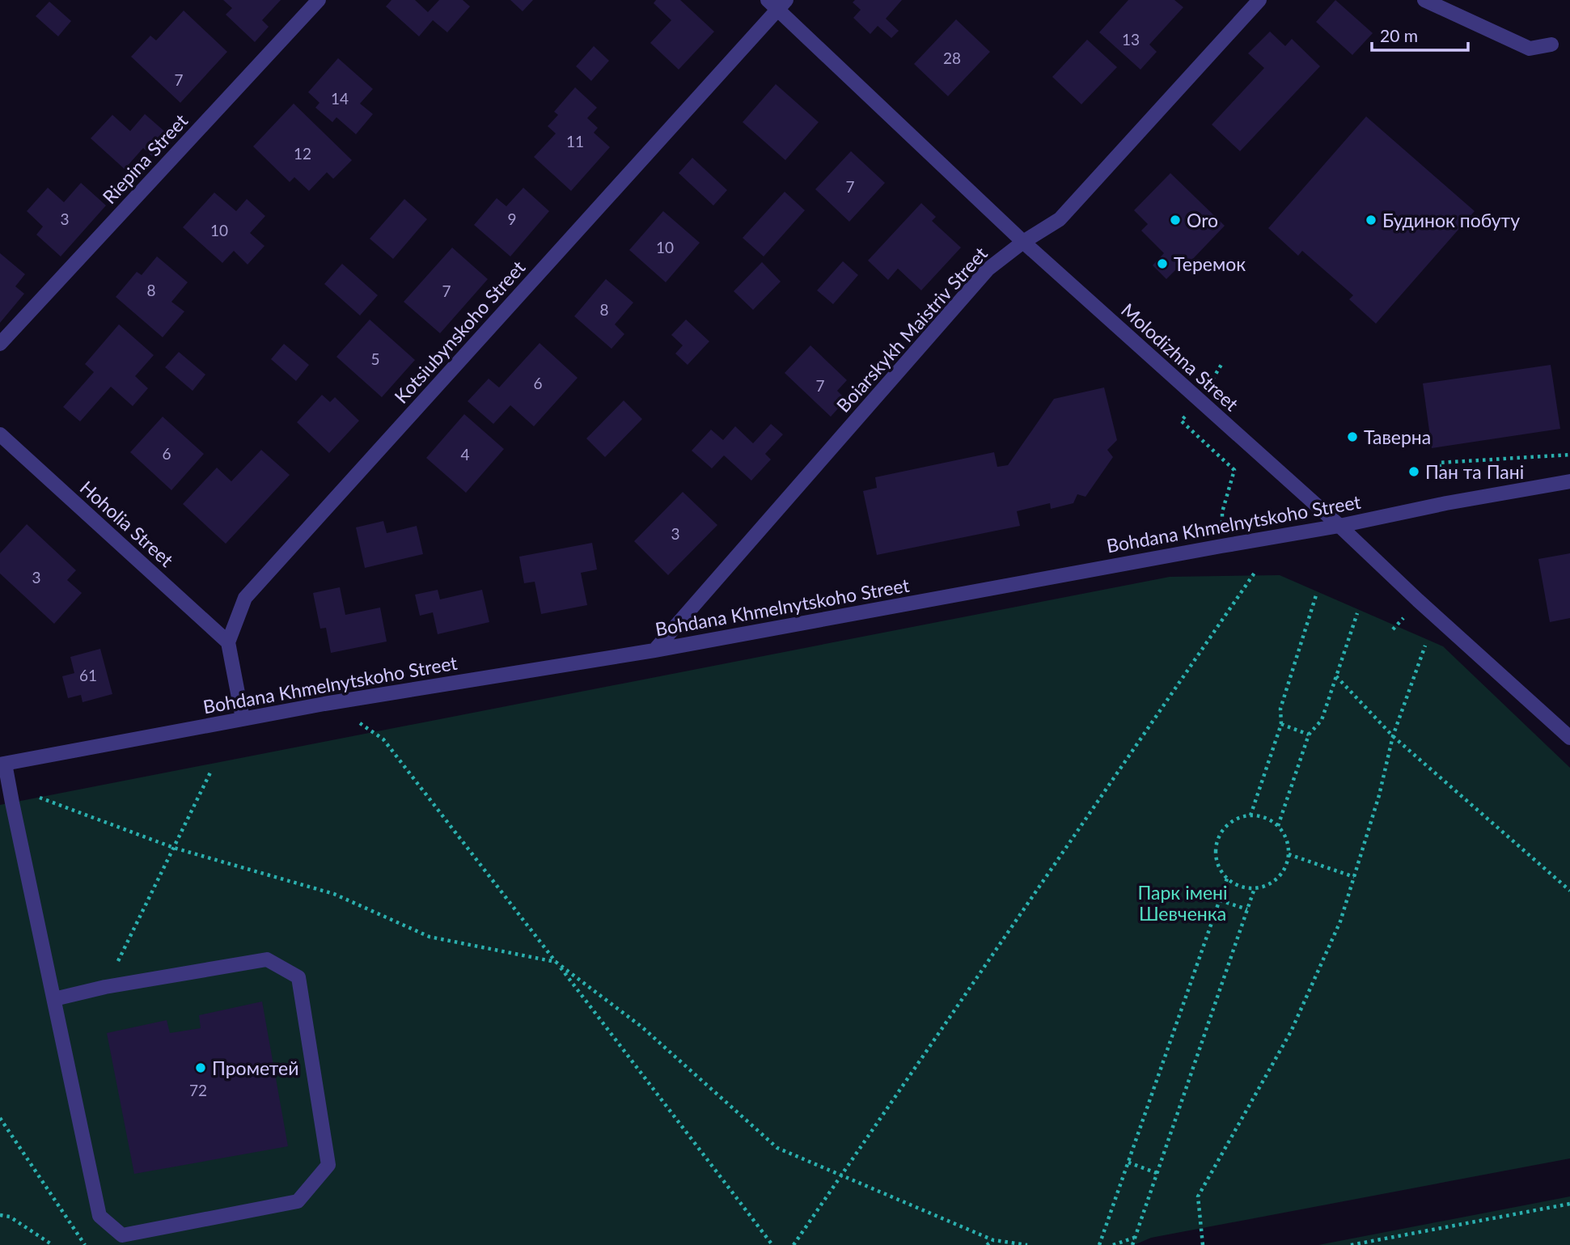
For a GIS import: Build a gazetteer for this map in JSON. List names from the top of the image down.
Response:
{
  "streets": {
    "street": [
      "Riepina Street",
      "Boiarskykh Maistriv Street",
      "Kotsiubynskoho Street",
      "Molodizhna Street",
      "Hoholia Street",
      "Bohdana Khmelnytskoho Street"
    ]
  },
  "crossings": [
    ["Boiarskykh Maistriv Street", "Molodizhna Street"],
    ["Boiarskykh Maistriv Street", "Bohdana Khmelnytskoho Street"],
    ["Kotsiubynskoho Street", "Molodizhna Street"],
    ["Kotsiubynskoho Street", "Hoholia Street"],
    ["Molodizhna Street", "Bohdana Khmelnytskoho Street"]
  ],
  "parks": ["Парк імені Шевченка"],
  "places": [
    "Oro",
    "Будинок побуту",
    "Теремок",
    "Таверна",
    "Пан та Пані",
    "Прометей"
  ],
  "house_numbers": [
    "13",
    "28",
    "7",
    "14",
    "11",
    "12",
    "7",
    "3",
    "9",
    "10",
    "10",
    "8",
    "7",
    "8",
    "5",
    "6",
    "7",
    "6",
    "4",
    "3",
    "3",
    "61",
    "72"
  ],
  "scale_bar": "20 m"
}
